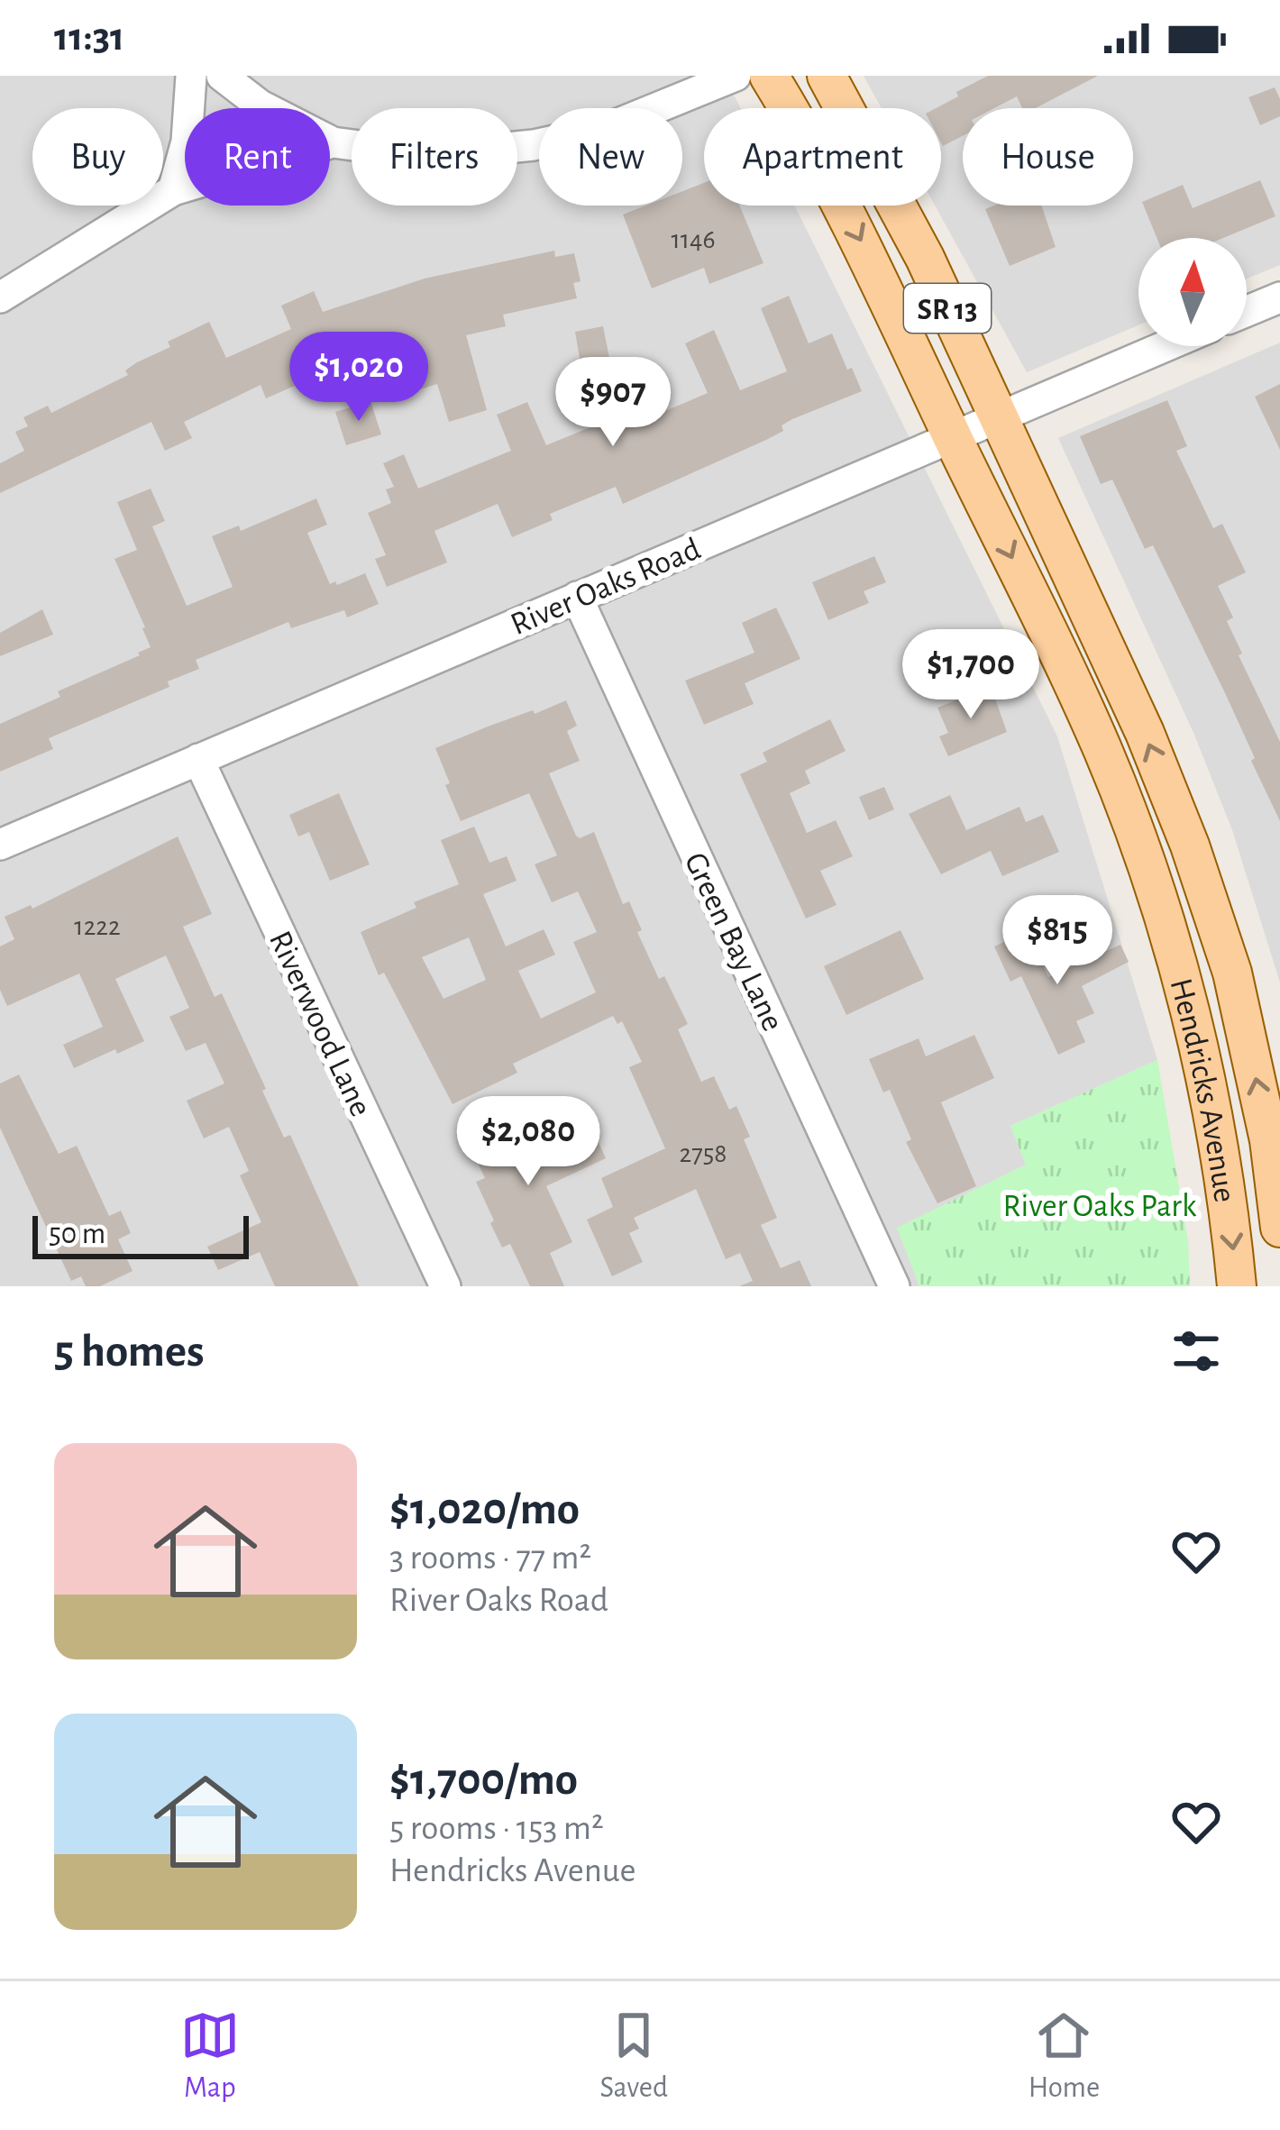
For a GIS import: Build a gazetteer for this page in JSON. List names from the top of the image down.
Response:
{
  "streets": {
    "main road": ["SR 13", "Hendricks Avenue"],
    "street": ["River Oaks Road", "Green Bay Lane", "Riverwood Lane"]
  },
  "crossings": [
    ["River Oaks Road", "Green Bay Lane"],
    ["River Oaks Road", "Riverwood Lane"],
    ["River Oaks Road", "Hendricks Avenue"]
  ],
  "parks": ["River Oaks Park"],
  "house_numbers": ["1146", "1222", "2758"],
  "scale_bar": "50 m",
  "north": "top",
  "page": {
    "status": "11:31",
    "chip": [
      "Buy",
      "Rent",
      "Filters",
      "New",
      "Apartment",
      "House"
    ],
    "price": [
      "$1,020",
      "$907",
      "$1,700",
      "$815",
      "$2,080"
    ],
    "scale": "50 m",
    "heading": "5 homes",
    "list": [
      {
        "name": "$1,020/mo",
        "note": "3 rooms · 77 m² · River Oaks Road"
      },
      {
        "name": "$1,700/mo",
        "note": "5 rooms · 153 m² · Hendricks Avenue"
      }
    ],
    "tabs": ["Map", "Saved", "Home"]
  }
}
